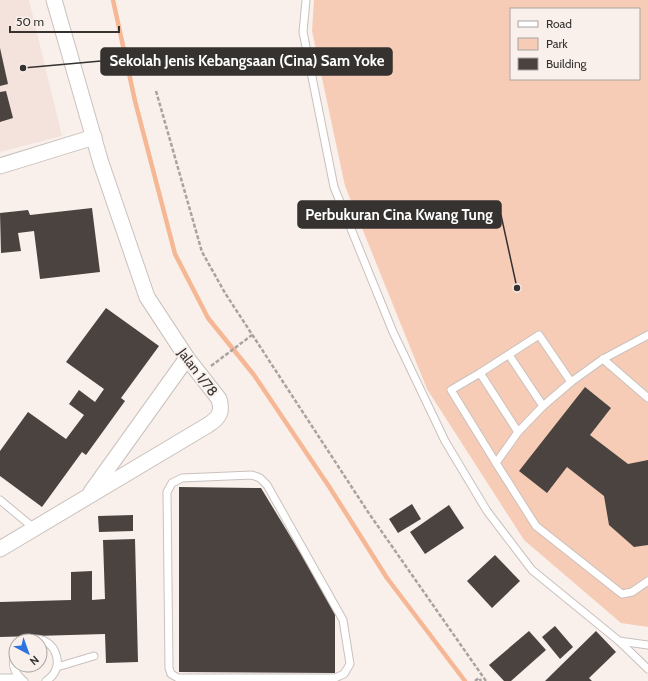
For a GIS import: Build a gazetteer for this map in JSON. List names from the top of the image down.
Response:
{
  "streets": {
    "street": ["Jalan 1/78"]
  },
  "places": ["Sekolah Jenis Kebangsaan (Cina) Sam Yoke", "Perbukuran Cina Kwang Tung"],
  "legend": ["Road", "Park", "Building"],
  "scale_bar": "50 m",
  "north": "bottom right"
}
